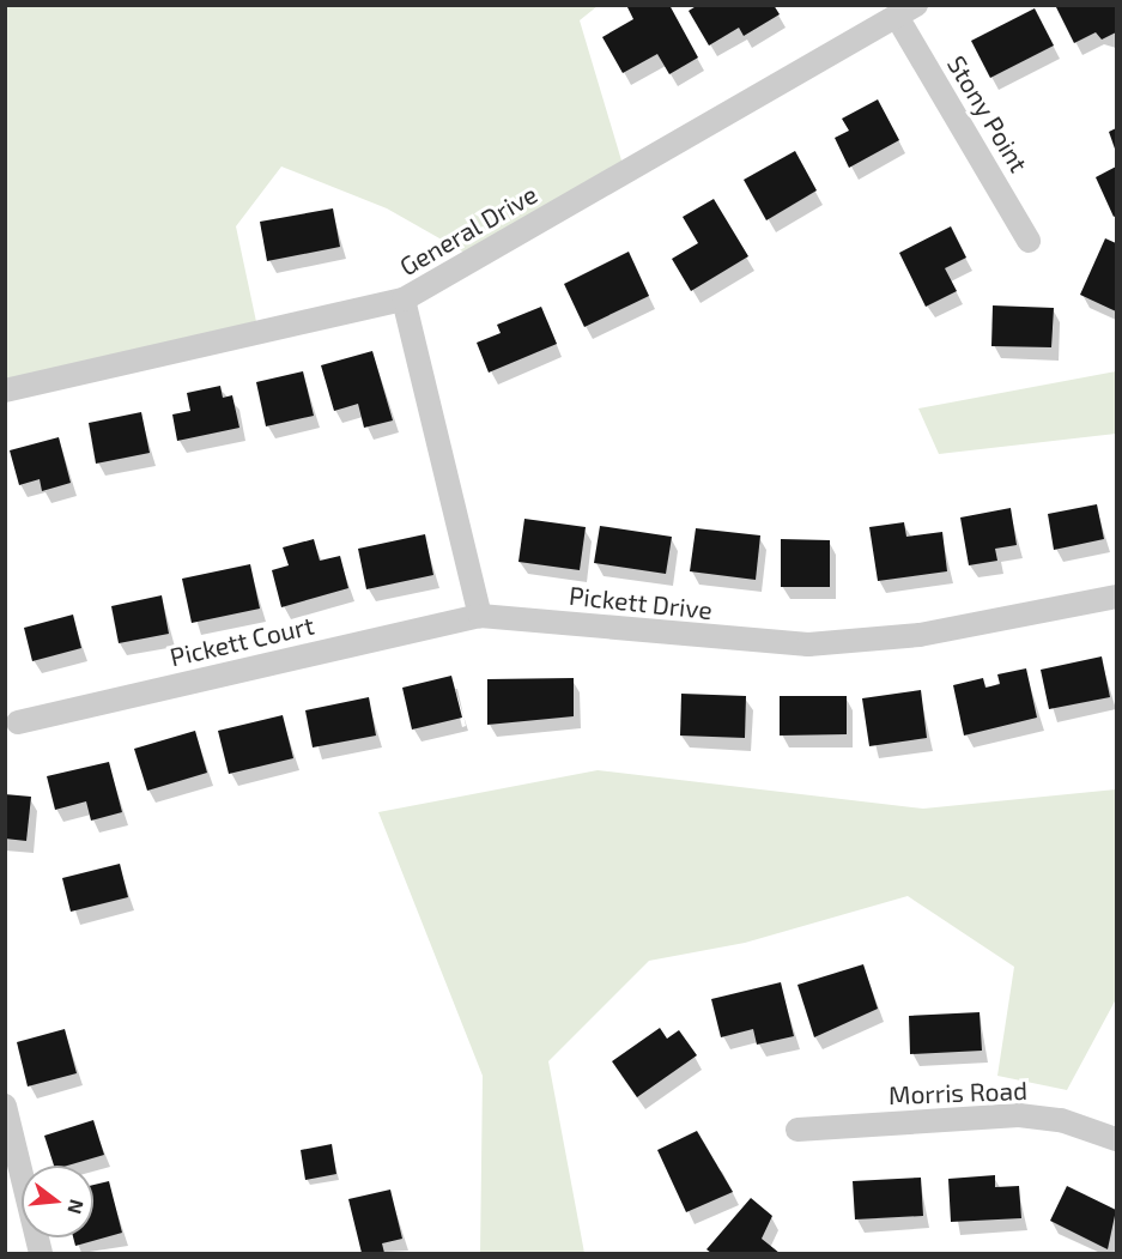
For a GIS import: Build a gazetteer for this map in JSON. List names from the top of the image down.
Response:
{
  "streets": {
    "street": [
      "Stony Point",
      "General Drive",
      "Pickett Drive",
      "Pickett Court",
      "Morris Road"
    ]
  },
  "crossings": [
    ["Stony Point", "General Drive"],
    ["Pickett Drive", "Pickett Court"]
  ],
  "north": "right"
}
